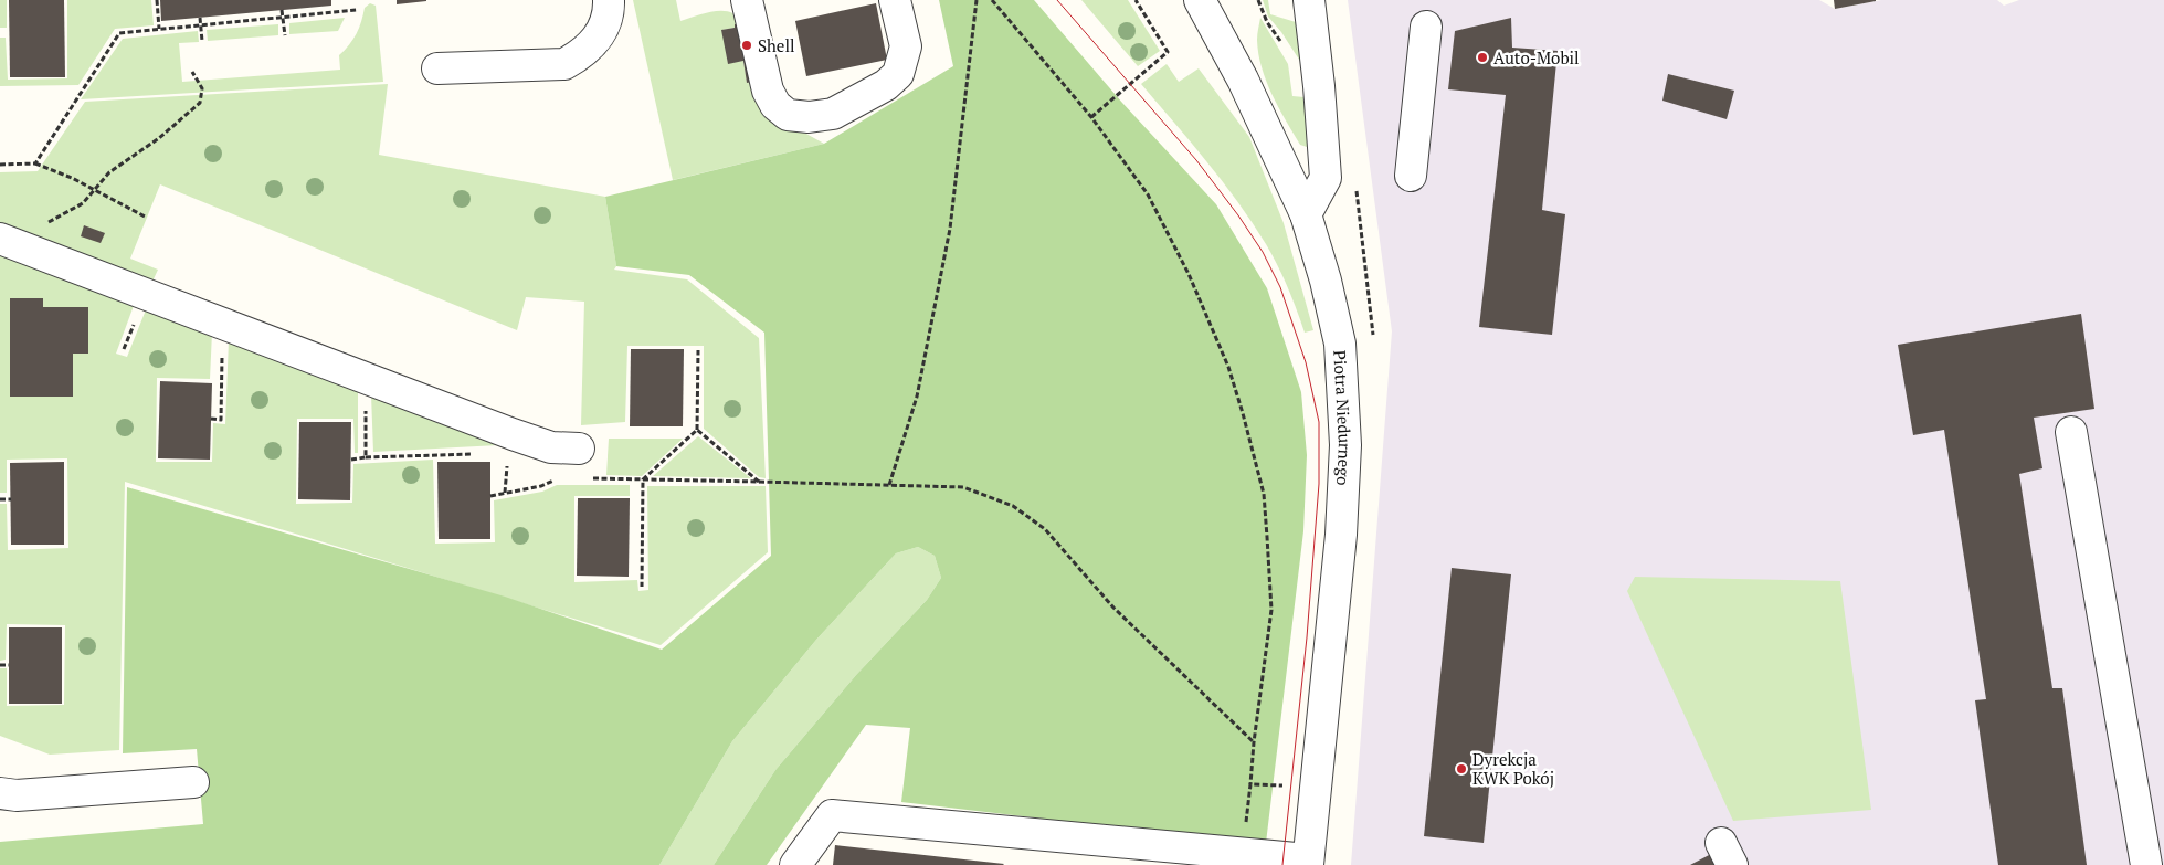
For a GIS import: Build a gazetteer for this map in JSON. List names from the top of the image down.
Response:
{
  "streets": {
    "street": ["Piotra Niedurnego"]
  },
  "places": ["Shell", "Auto-Mobil", "Dyrekcja KWK Pokój"]
}
